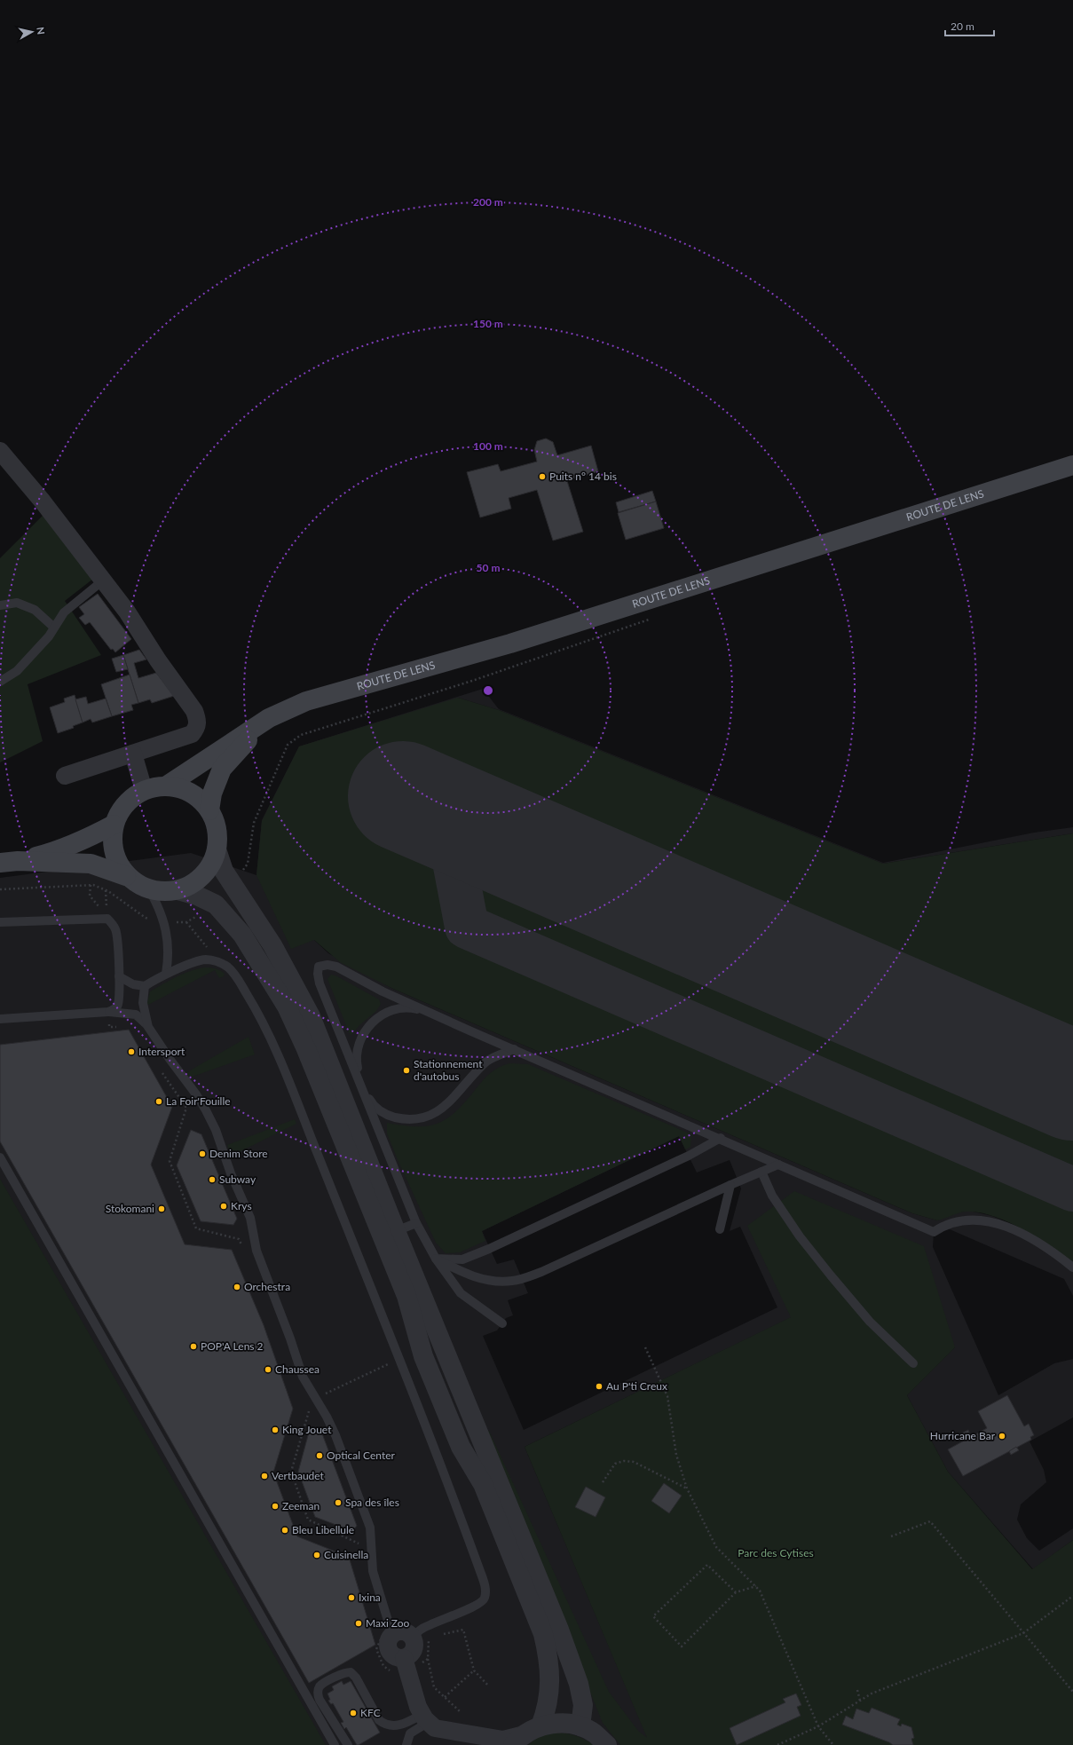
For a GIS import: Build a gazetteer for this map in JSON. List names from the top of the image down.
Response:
{
  "streets": {
    "main road": ["ROUTE DE LENS"]
  },
  "parks": ["Parc des Cytises"],
  "places": [
    "Puits n° 14 bis",
    "Intersport",
    "Stationnement d'autobus",
    "La Foir'Fouille",
    "Denim Store",
    "Subway",
    "Krys",
    "Stokomani",
    "Orchestra",
    "POP'A Lens 2",
    "Chaussea",
    "Au P'ti Creux",
    "King Jouet",
    "Hurricane Bar",
    "Optical Center",
    "Vertbaudet",
    "Spa des îles",
    "Zeeman",
    "Bleu Libellule",
    "Cuisinella",
    "Ixina",
    "Maxi Zoo",
    "KFC"
  ],
  "scale_bar": "20 m",
  "north": "right",
  "rings": [
    "200 m",
    "150 m",
    "100 m",
    "50 m"
  ]
}
